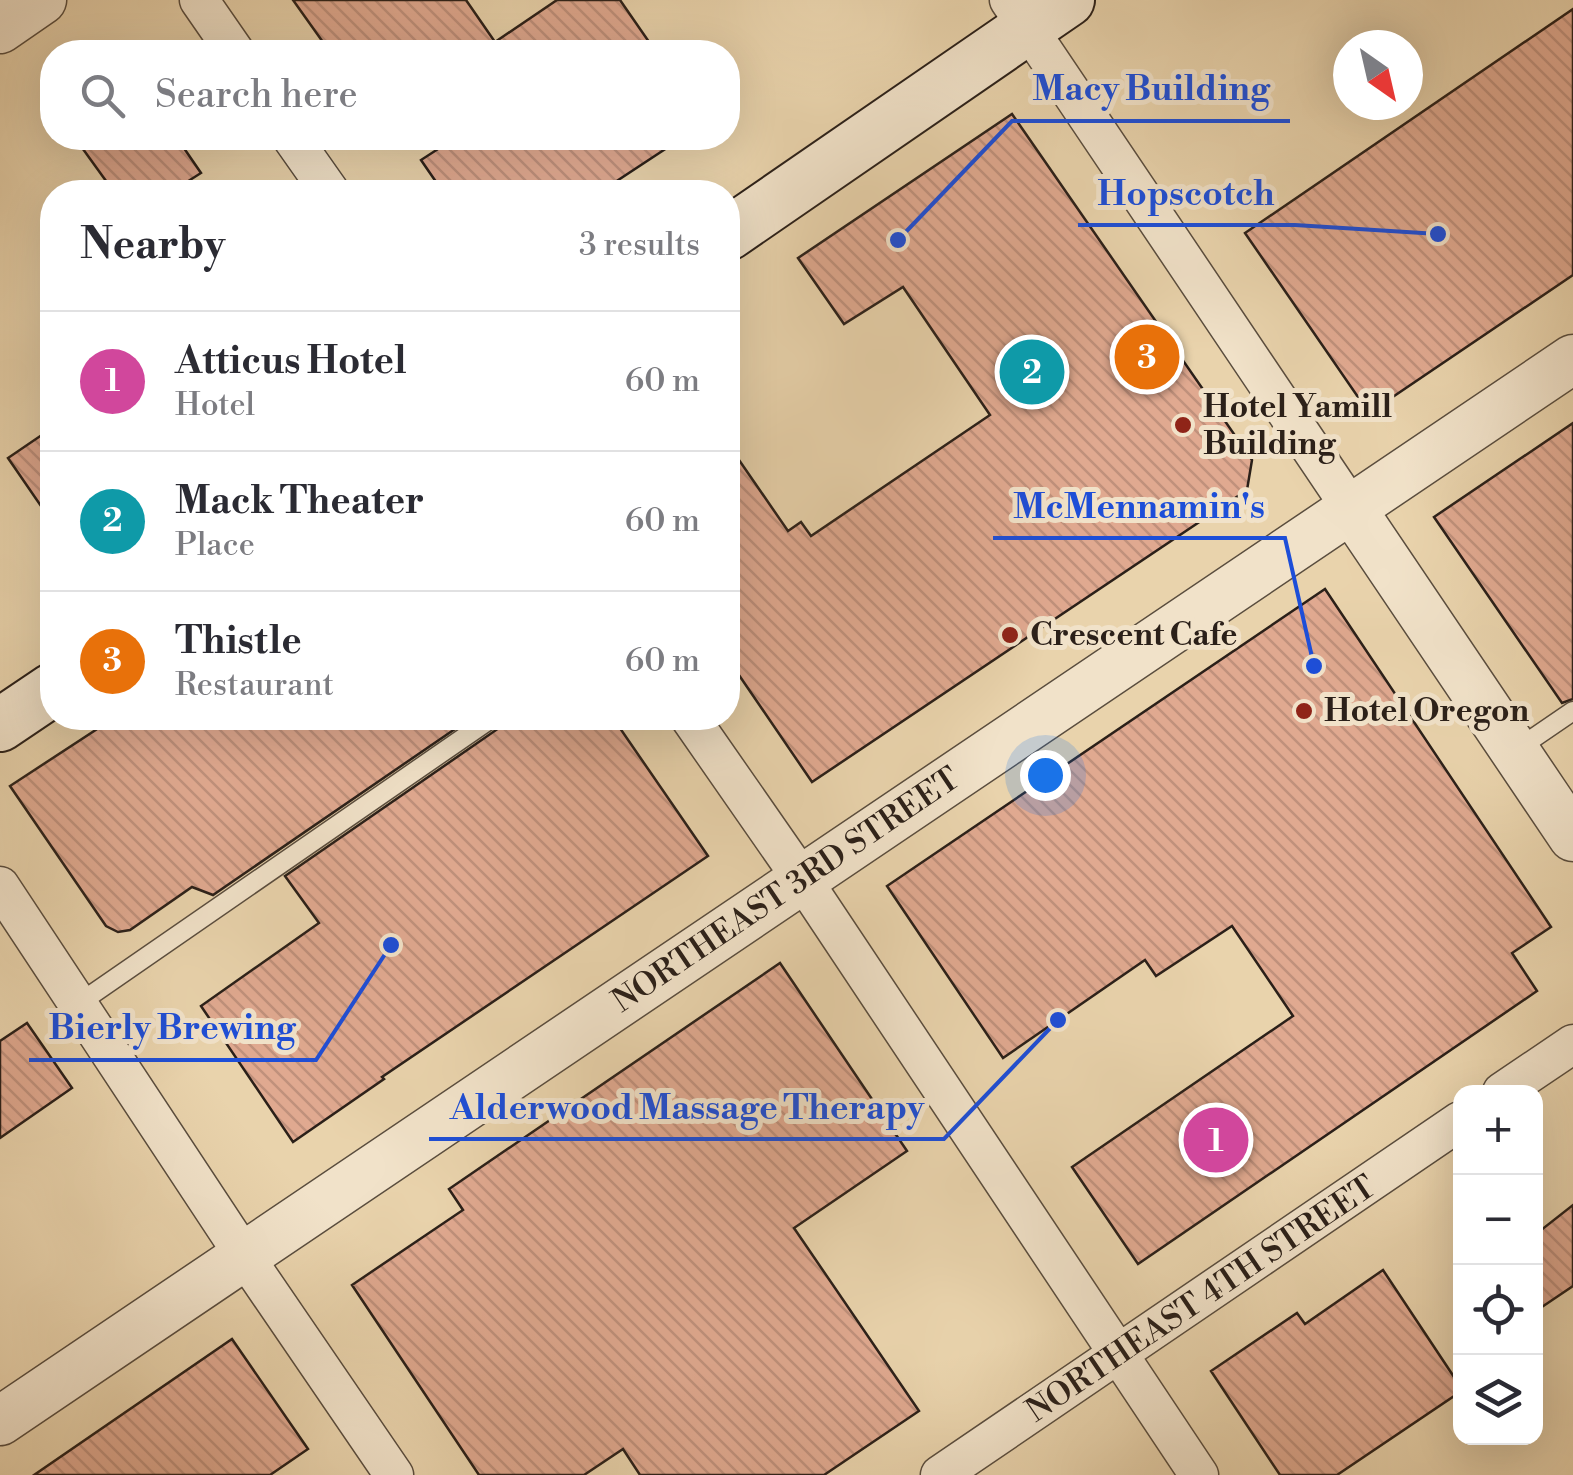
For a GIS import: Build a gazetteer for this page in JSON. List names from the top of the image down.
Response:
{
  "streets": {
    "street": ["NORTHEAST 3RD STREET", "NORTHEAST 4TH STREET"]
  },
  "places": [
    "Hopscotch",
    "Macy Building",
    "Hotel Yamill Building",
    "Crescent Cafe",
    "McMennamin's",
    "Hotel Oregon",
    "Bierly Brewing",
    "Alderwood Massage Therapy"
  ],
  "north": "bottom right",
  "page": {
    "search": "Search here",
    "heading": ["Nearby", "3 results"],
    "list": [
      {
        "mark": "1",
        "name": "Atticus Hotel",
        "note": "Hotel",
        "value": "60 m"
      },
      {
        "mark": "2",
        "name": "Mack Theater",
        "note": "Place",
        "value": "60 m"
      },
      {
        "mark": "3",
        "name": "Thistle",
        "note": "Restaurant",
        "value": "60 m"
      }
    ],
    "pins": ["3", "2", "1"],
    "map_buttons": ["+", "−"]
  }
}
